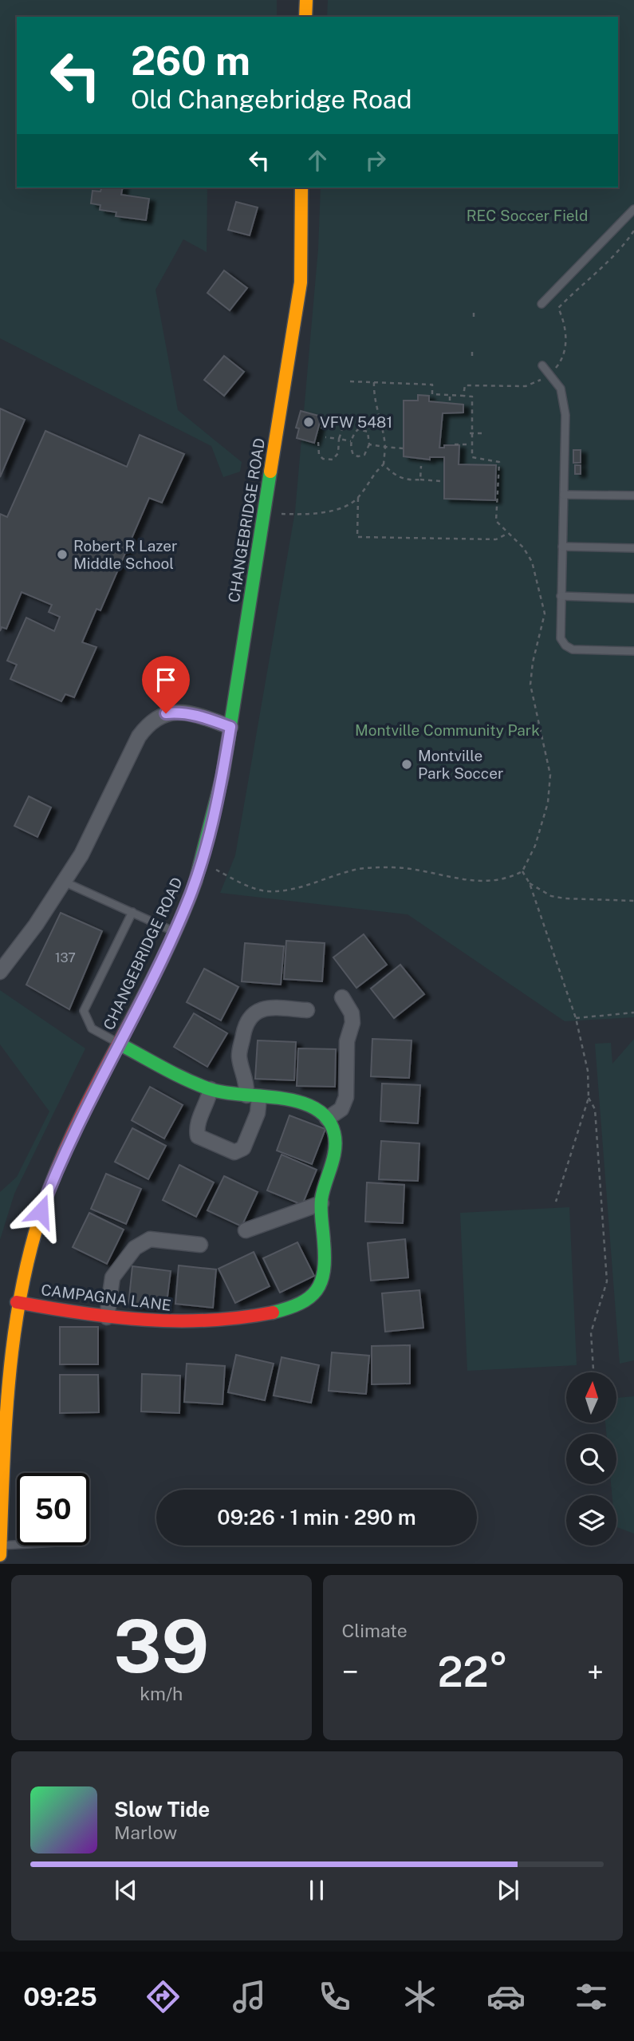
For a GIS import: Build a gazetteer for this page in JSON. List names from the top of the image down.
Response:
{
  "streets": {
    "main road": ["CHANGEBRIDGE ROAD", "CAMPAGNA LANE"]
  },
  "crossings": [
    ["CHANGEBRIDGE ROAD", "CAMPAGNA LANE"]
  ],
  "parks": ["REC Soccer Field", "Montville Community Park"],
  "places": ["VFW 5481", "Robert R Lazer Middle School", "Montville Park Soccer"],
  "house_numbers": ["137"],
  "north": "top",
  "page": {
    "turn": ["260 m", "Old Changebridge Road"],
    "limit": "50",
    "trip": "09:26 · 1 min · 290 m",
    "tile": [
      ["39", "km/h"],
      "Climate"
    ],
    "heat": ["−", "22°", "+"],
    "song": ["Slow Tide", "Marlow"],
    "tabs": "09:25"
  }
}
